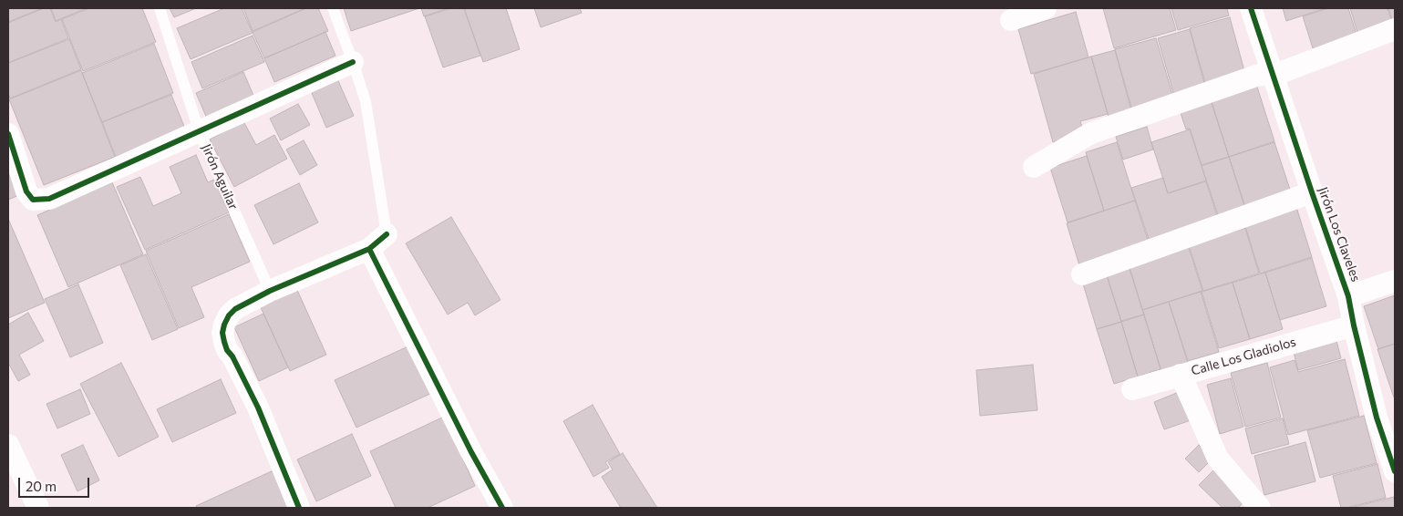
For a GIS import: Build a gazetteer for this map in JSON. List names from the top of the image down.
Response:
{
  "streets": {
    "street": ["Jirón Los Claveles", "Calle Los Gladiolos"],
    "lane": ["Jirón Aguilar"]
  },
  "crossings": [
    ["Jirón Los Claveles", "Calle Los Gladiolos"]
  ],
  "scale_bar": "20 m"
}
